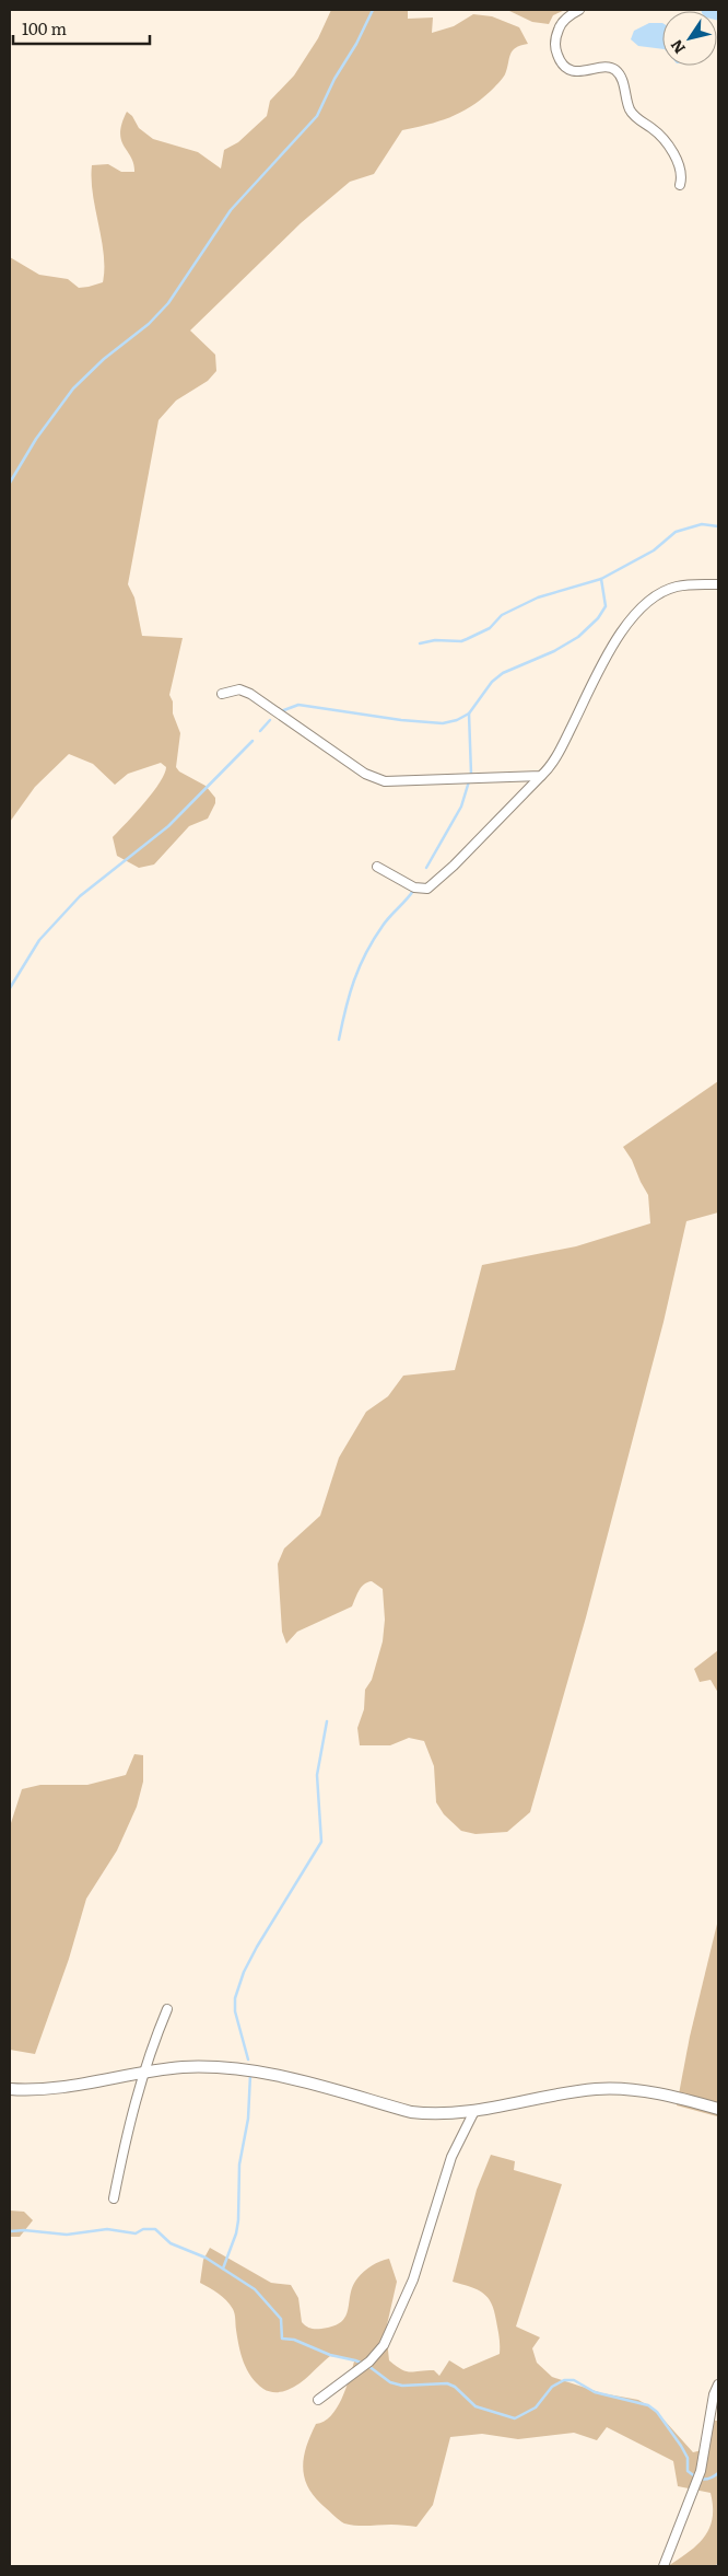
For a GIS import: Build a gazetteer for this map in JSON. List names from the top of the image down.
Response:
{
  "scale_bar": "100 m",
  "north": "bottom left"
}
